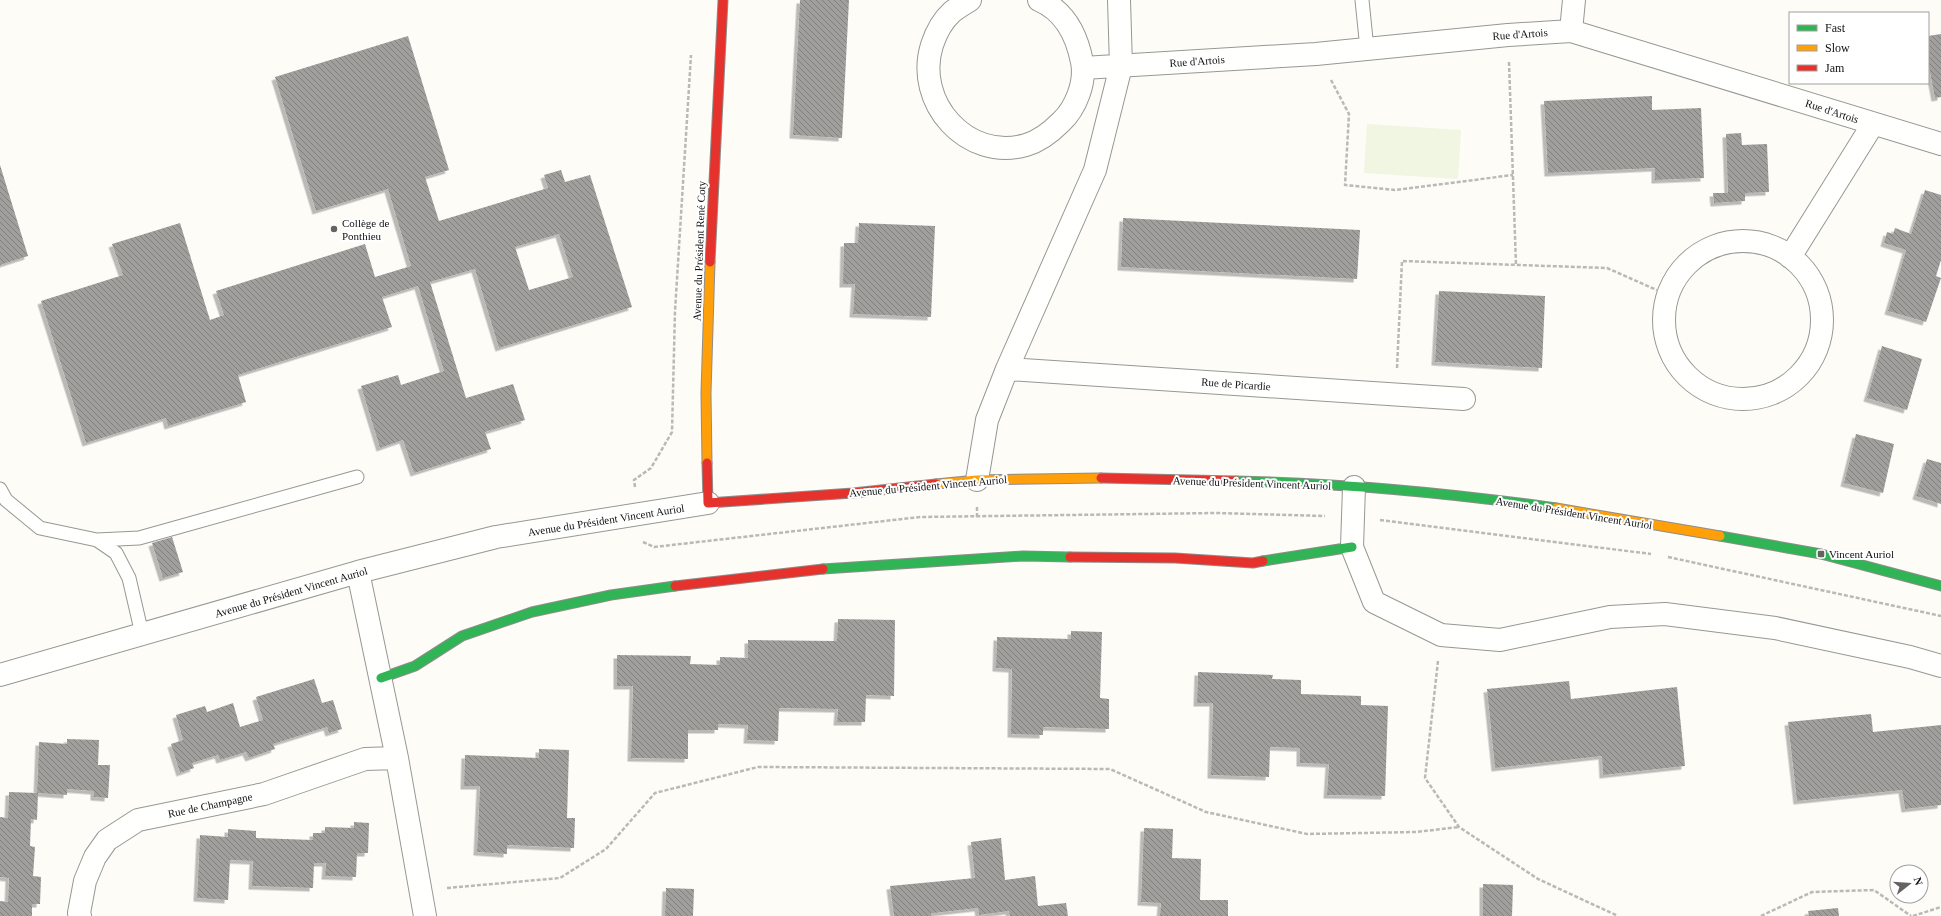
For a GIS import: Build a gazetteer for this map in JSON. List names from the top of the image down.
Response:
{
  "streets": {
    "street": [
      "Rue d'Artois",
      "Avenue du Président René Coty",
      "Rue de Picardie",
      "Avenue du Président Vincent Auriol",
      "Rue de Champagne"
    ]
  },
  "crossings": [
    ["Avenue du Président René Coty", "Avenue du Président Vincent Auriol"]
  ],
  "places": {
    "other": ["Collège de Ponthieu"],
    "transit": ["Vincent Auriol"]
  },
  "legend": ["Fast", "Slow", "Jam"],
  "north": "right"
}
